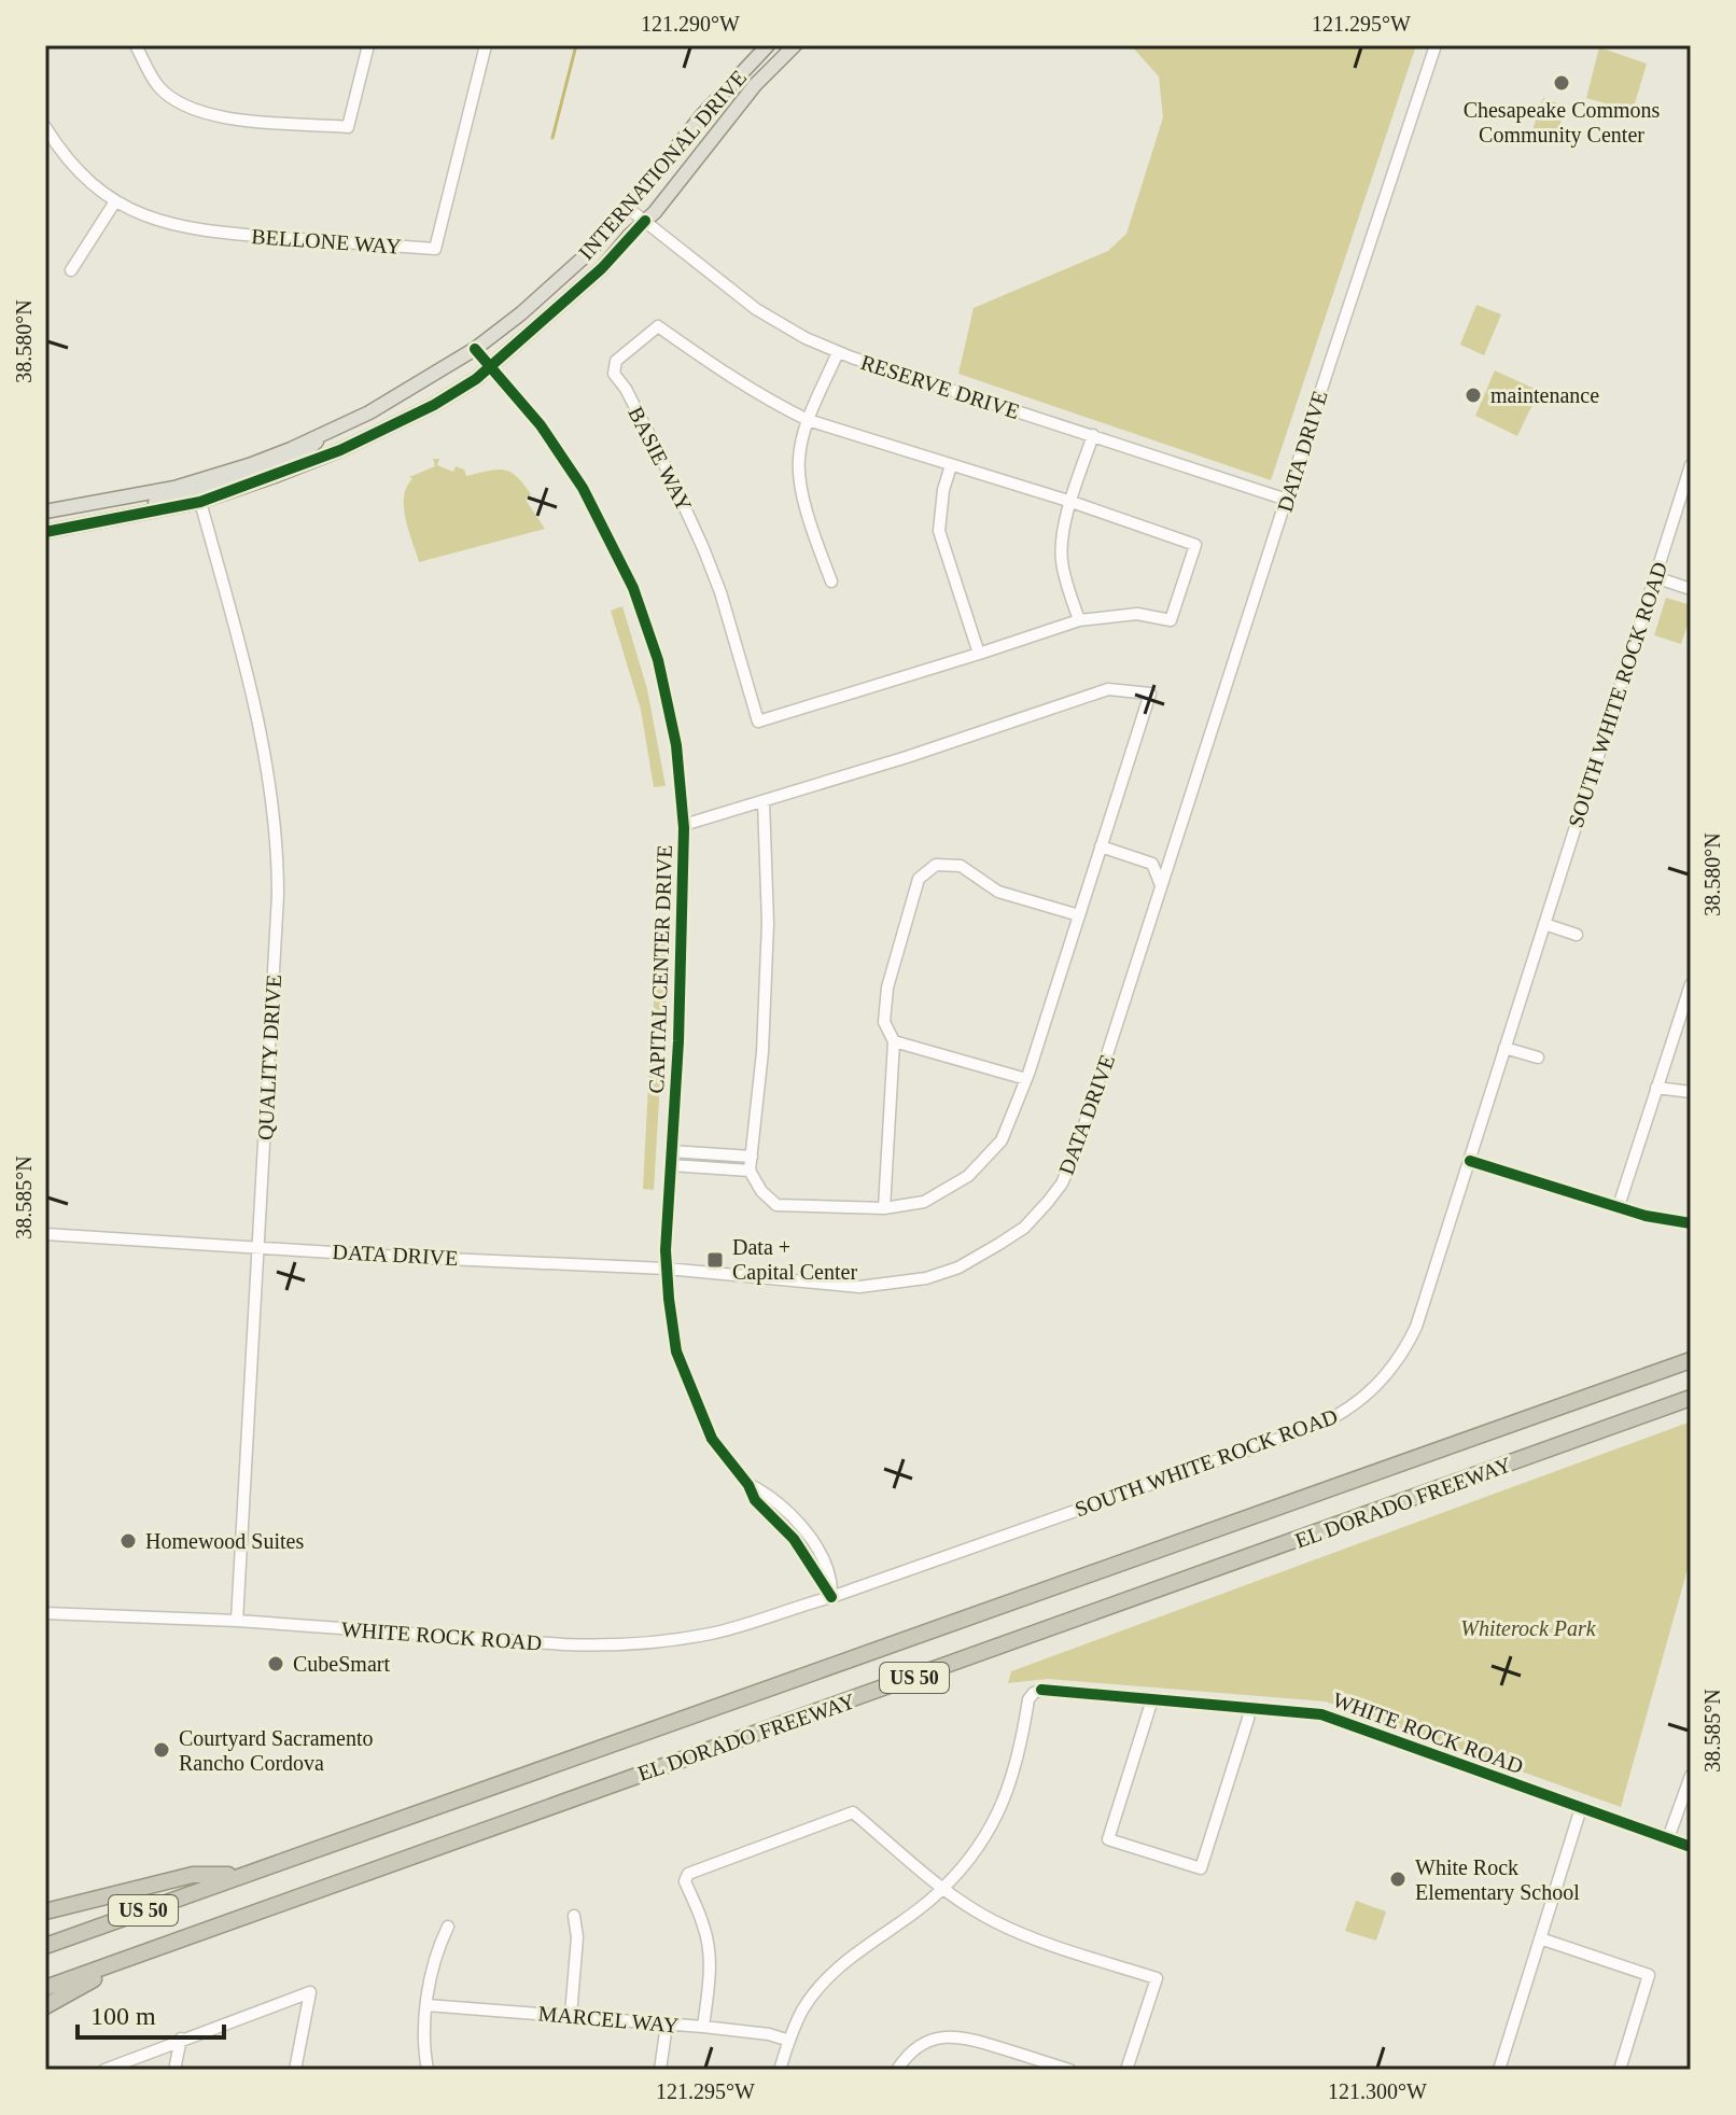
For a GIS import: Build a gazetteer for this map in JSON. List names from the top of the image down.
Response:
{
  "streets": {
    "highway": ["EL DORADO FREEWAY", "US 50"],
    "main road": ["INTERNATIONAL DRIVE"],
    "street": [
      "BELLONE WAY",
      "RESERVE DRIVE",
      "DATA DRIVE",
      "BASIE WAY",
      "SOUTH WHITE ROCK ROAD",
      "CAPITAL CENTER DRIVE",
      "QUALITY DRIVE",
      "WHITE ROCK ROAD",
      "MARCEL WAY"
    ]
  },
  "crossings": [
    ["INTERNATIONAL DRIVE", "RESERVE DRIVE"],
    ["INTERNATIONAL DRIVE", "CAPITAL CENTER DRIVE"],
    ["INTERNATIONAL DRIVE", "QUALITY DRIVE"],
    ["RESERVE DRIVE", "DATA DRIVE"],
    ["DATA DRIVE", "CAPITAL CENTER DRIVE"],
    ["DATA DRIVE", "QUALITY DRIVE"],
    ["SOUTH WHITE ROCK ROAD", "CAPITAL CENTER DRIVE"],
    ["SOUTH WHITE ROCK ROAD", "WHITE ROCK ROAD"],
    ["CAPITAL CENTER DRIVE", "WHITE ROCK ROAD"],
    ["QUALITY DRIVE", "WHITE ROCK ROAD"]
  ],
  "parks": ["Whiterock Park"],
  "places": {
    "other": [
      "Chesapeake Commons Community Center",
      "maintenance",
      "Homewood Suites",
      "CubeSmart",
      "Courtyard Sacramento Rancho Cordova",
      "White Rock Elementary School"
    ],
    "transit": ["Data + Capital Center"]
  },
  "scale_bar": "100 m",
  "coordinates": [
    "121.290°W",
    "121.295°W",
    "38.580°N",
    "38.585°N",
    "121.300°W"
  ]
}
